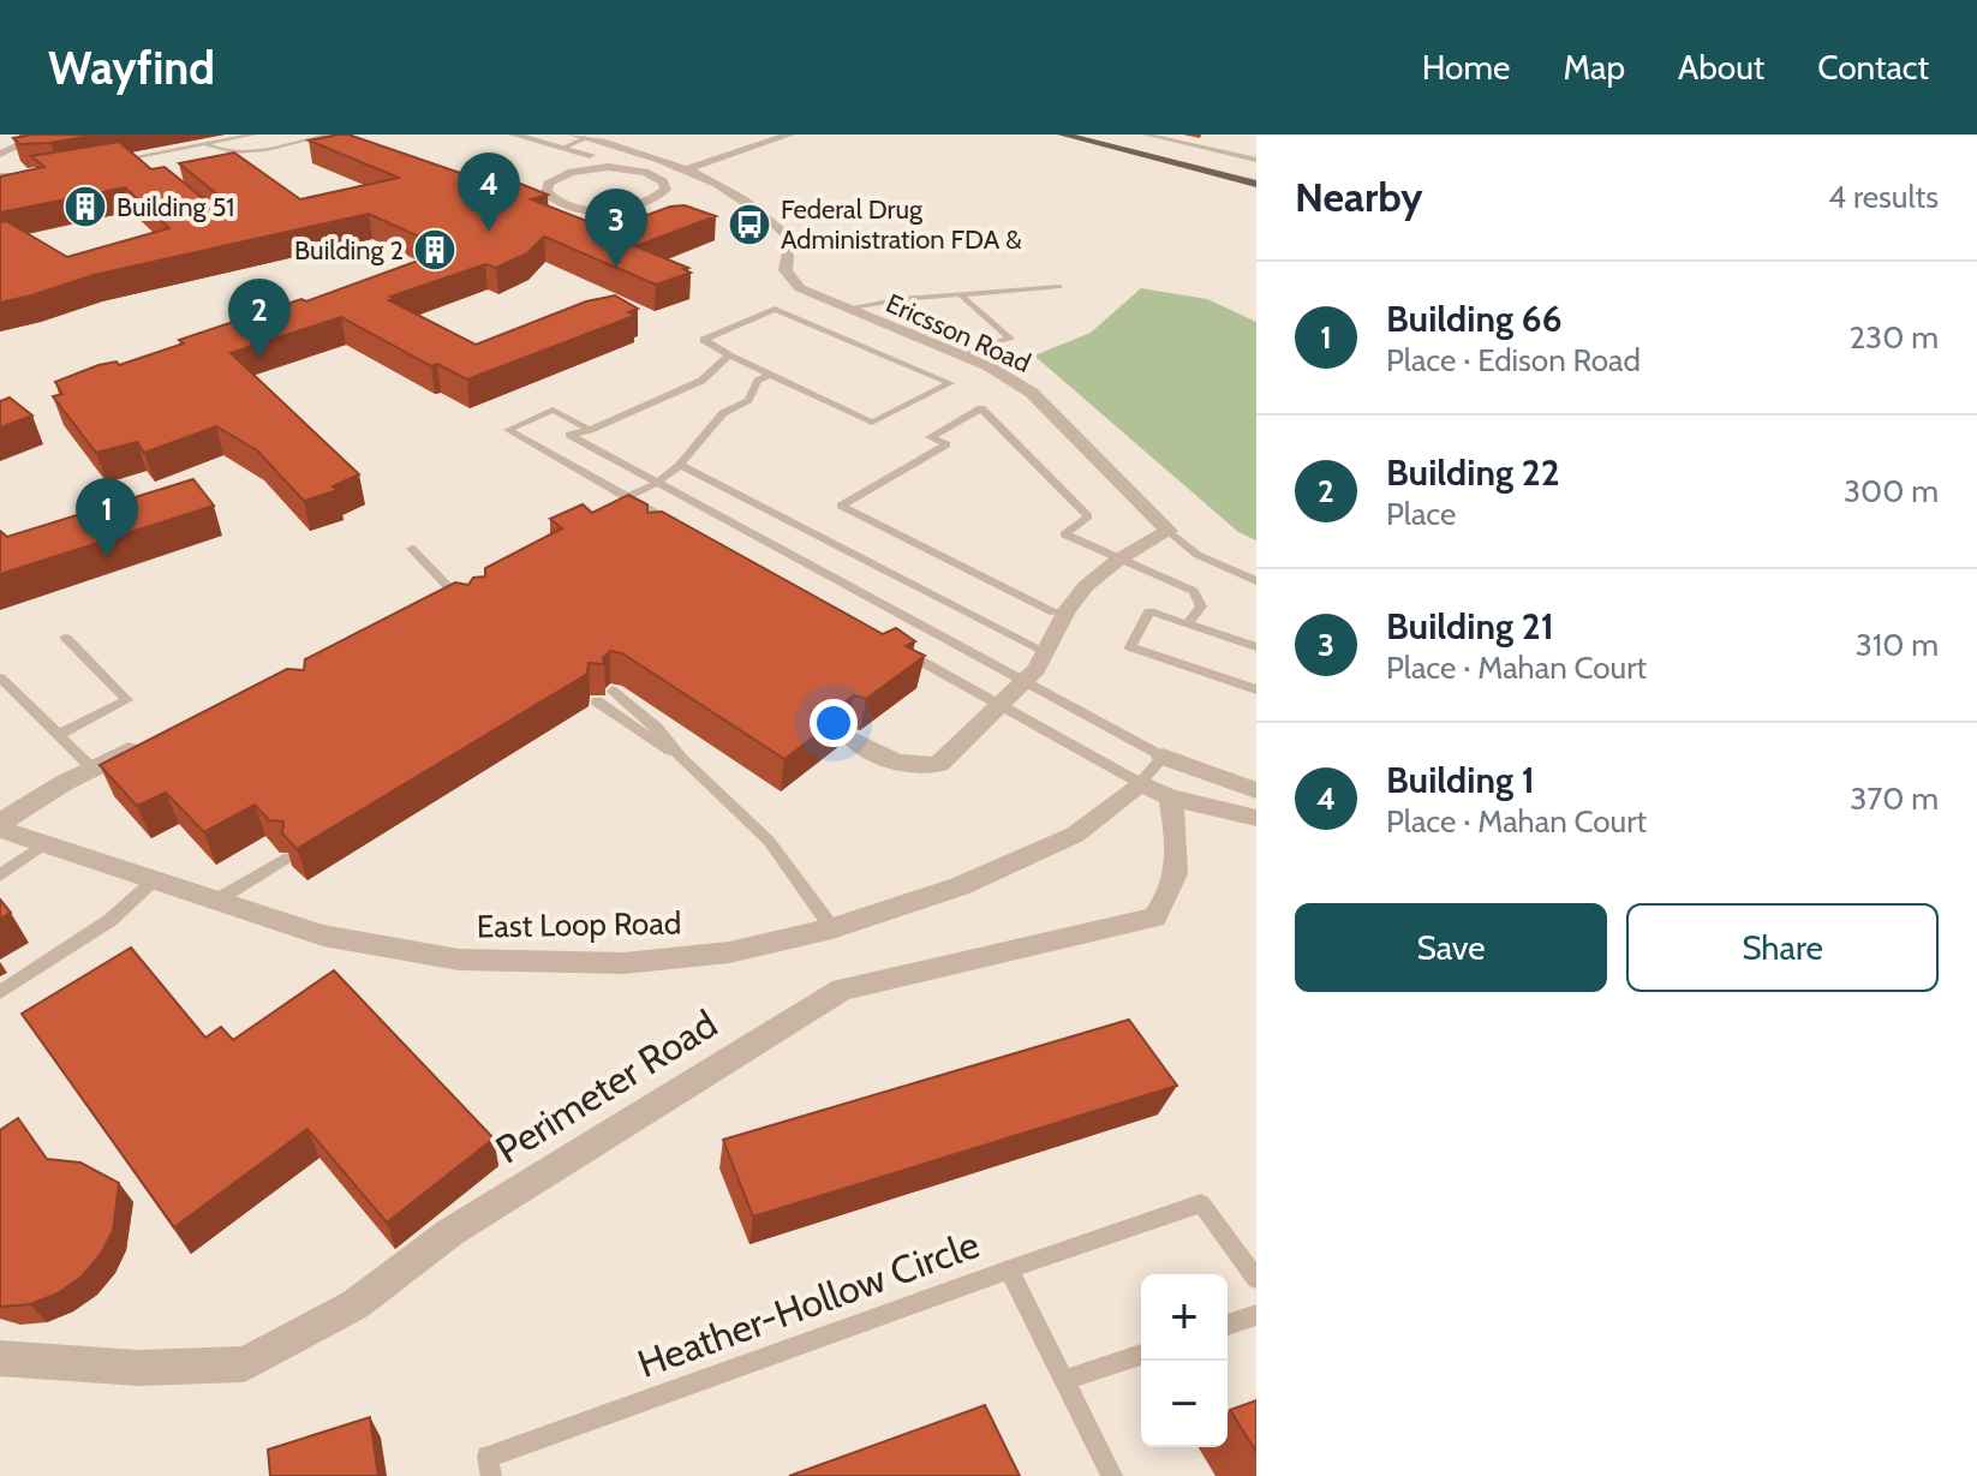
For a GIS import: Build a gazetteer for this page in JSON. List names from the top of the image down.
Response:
{
  "streets": {
    "street": ["Ericsson Road", "East Loop Road", "Perimeter Road"],
    "lane": ["Heather-Hollow Circle"]
  },
  "places": {
    "building": ["Building 51", "Building 2"],
    "bus stop": ["Federal Drug Administration FDA &"]
  },
  "page": {
    "header": "Wayfind",
    "nav": [
      "Home",
      "Map",
      "About",
      "Contact"
    ],
    "heading": ["Nearby", "4 results"],
    "pins": [
      "4",
      "3",
      "2",
      "1"
    ],
    "list": [
      {
        "mark": "1",
        "name": "Building 66",
        "note": "Place · Edison Road",
        "value": "230 m"
      },
      {
        "mark": "2",
        "name": "Building 22",
        "note": "Place",
        "value": "300 m"
      },
      {
        "mark": "3",
        "name": "Building 21",
        "note": "Place · Mahan Court",
        "value": "310 m"
      },
      {
        "mark": "4",
        "name": "Building 1",
        "note": "Place · Mahan Court",
        "value": "370 m"
      }
    ],
    "buttons": ["Save", "Share"],
    "map_buttons": ["+", "−"]
  }
}
